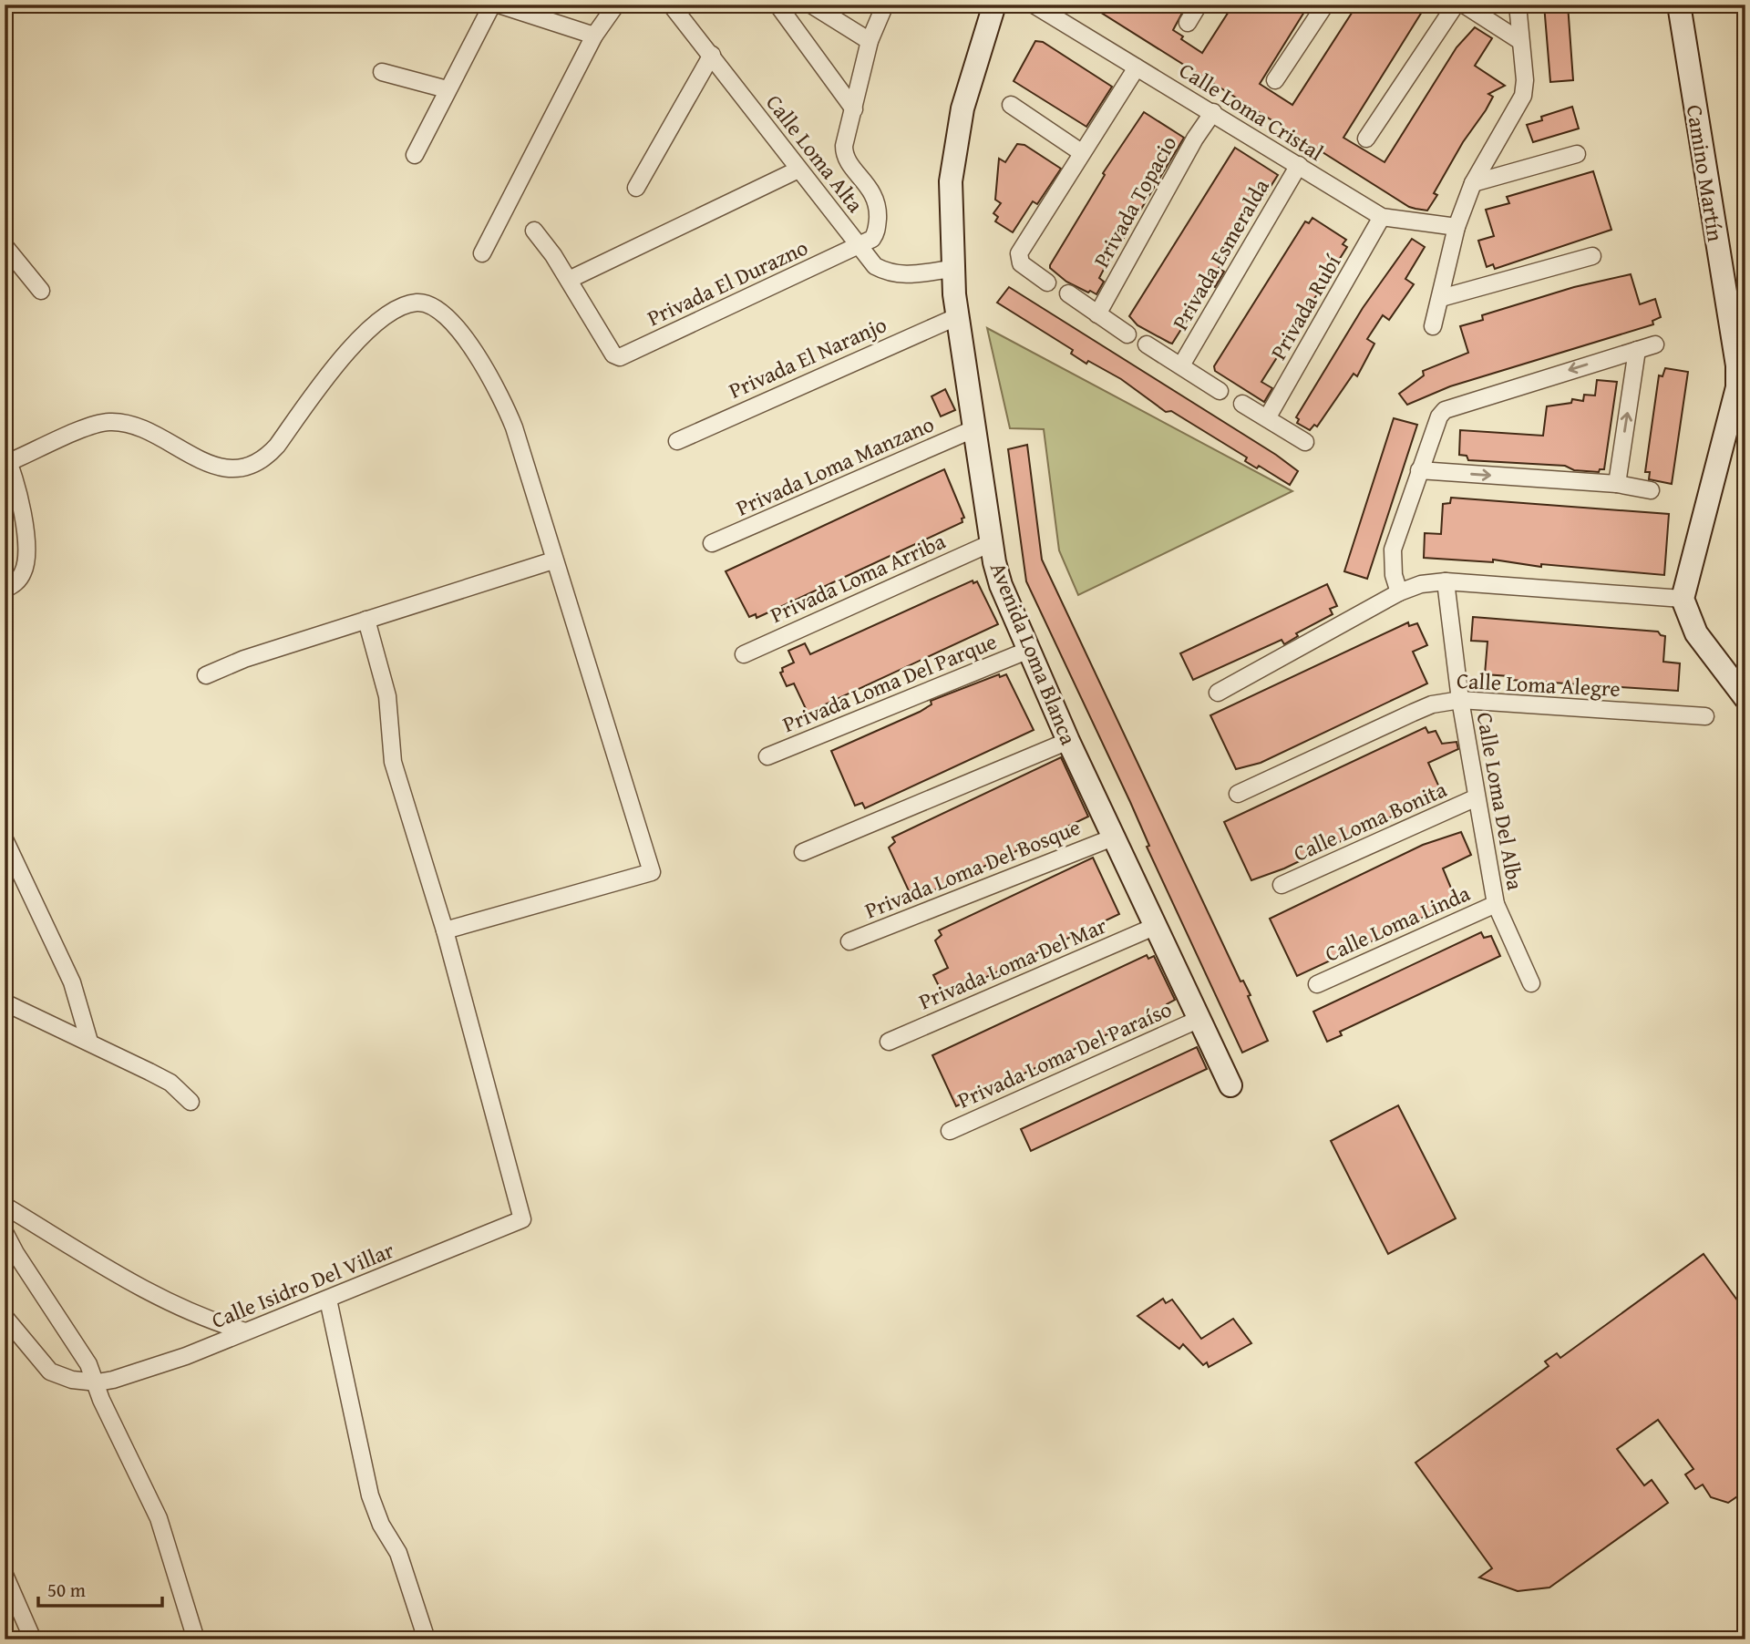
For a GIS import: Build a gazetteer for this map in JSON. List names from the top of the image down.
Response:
{
  "streets": {
    "street": [
      "Calle Loma Cristal",
      "Calle Loma Alta",
      "Camino Martín",
      "Privada Topacio",
      "Privada Esmeralda",
      "Privada El Durazno",
      "Privada Rubí",
      "Privada El Naranjo",
      "Privada Loma Manzano",
      "Privada Loma Arriba",
      "Avenida Loma Blanca",
      "Privada Loma Del Parque",
      "Calle Loma Alegre",
      "Calle Loma Del Alba",
      "Calle Loma Bonita",
      "Privada Loma Del Bosque",
      "Calle Loma Linda",
      "Privada Loma Del Mar",
      "Privada Loma Del Paraíso",
      "Calle Isidro Del Villar"
    ]
  },
  "crossings": [
    ["Calle Loma Cristal", "Privada Topacio"],
    ["Calle Loma Cristal", "Privada Esmeralda"],
    ["Calle Loma Cristal", "Privada Rubí"],
    ["Calle Loma Alta", "Privada El Durazno"],
    ["Calle Loma Alta", "Avenida Loma Blanca"],
    ["Privada El Naranjo", "Avenida Loma Blanca"],
    ["Privada Loma Manzano", "Avenida Loma Blanca"],
    ["Privada Loma Arriba", "Avenida Loma Blanca"],
    ["Avenida Loma Blanca", "Privada Loma Del Parque"],
    ["Avenida Loma Blanca", "Privada Loma Del Bosque"],
    ["Avenida Loma Blanca", "Privada Loma Del Mar"],
    ["Avenida Loma Blanca", "Privada Loma Del Paraíso"],
    ["Calle Loma Alegre", "Calle Loma Del Alba"],
    ["Calle Loma Del Alba", "Calle Loma Bonita"],
    ["Calle Loma Del Alba", "Calle Loma Linda"]
  ],
  "scale_bar": "50 m"
}
